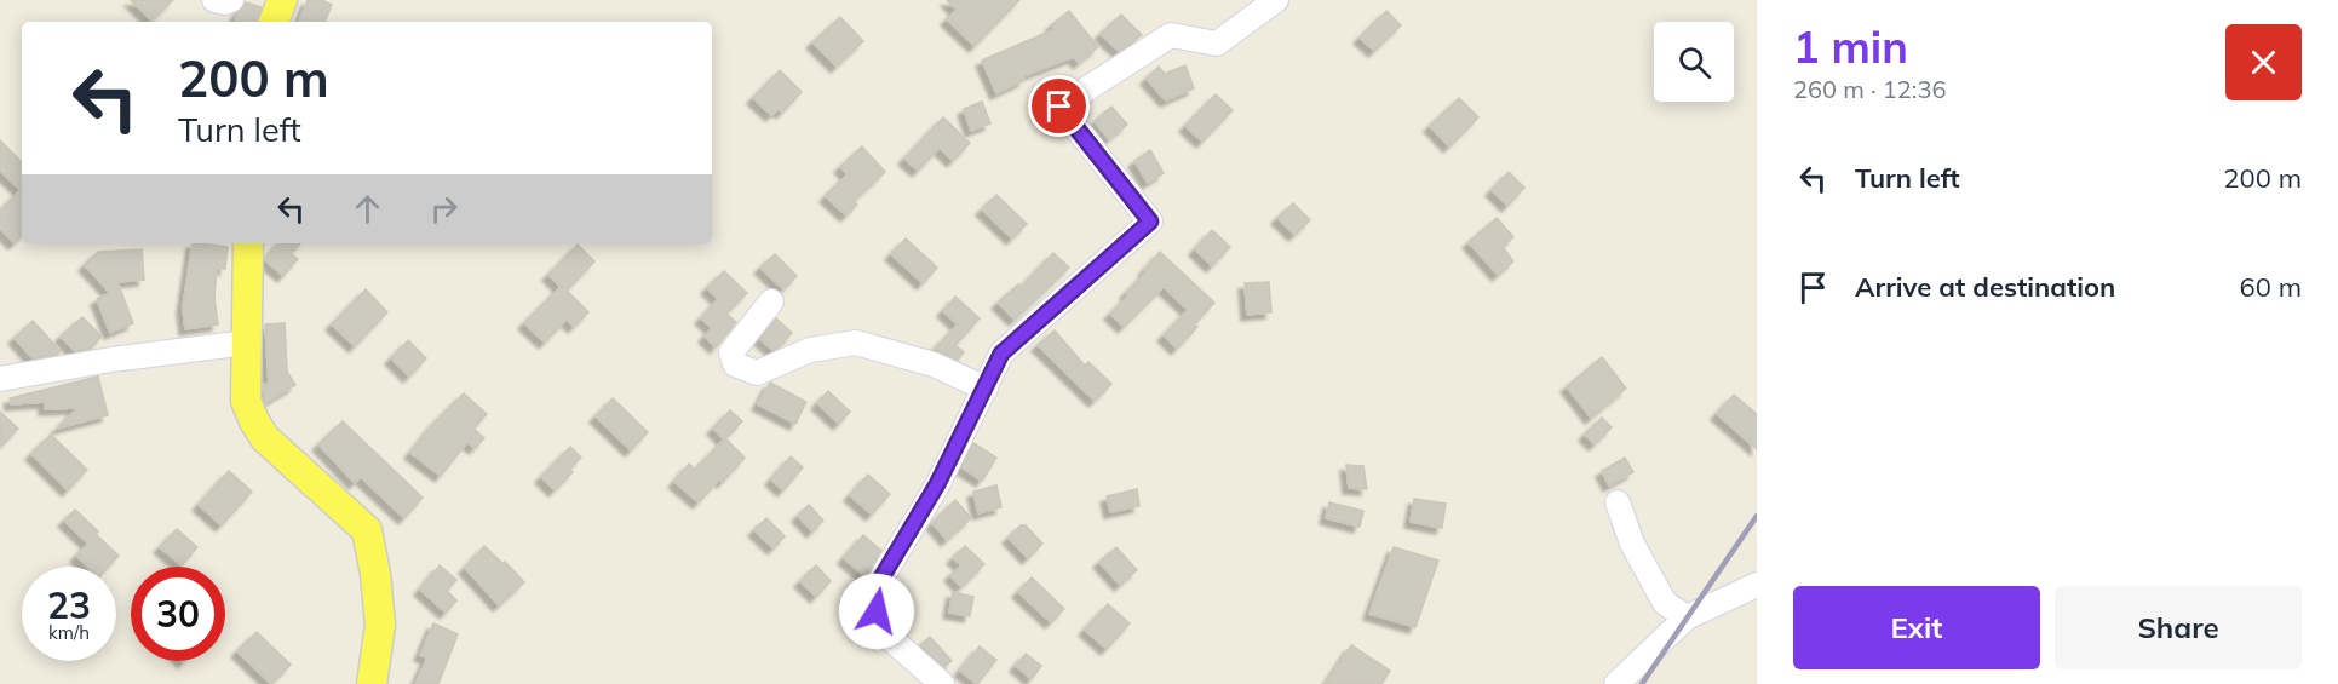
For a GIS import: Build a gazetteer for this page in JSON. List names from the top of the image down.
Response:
{
  "page": {
    "heading": ["1 min", "260 m · 12:36"],
    "turn": ["200 m", "Turn left"],
    "list": [
      {
        "name": "Turn left",
        "value": "200 m"
      },
      {
        "name": "Arrive at destination",
        "value": "60 m"
      }
    ],
    "speed": "23 km/h",
    "limit": "30",
    "buttons": ["Exit", "Share"]
  }
}
